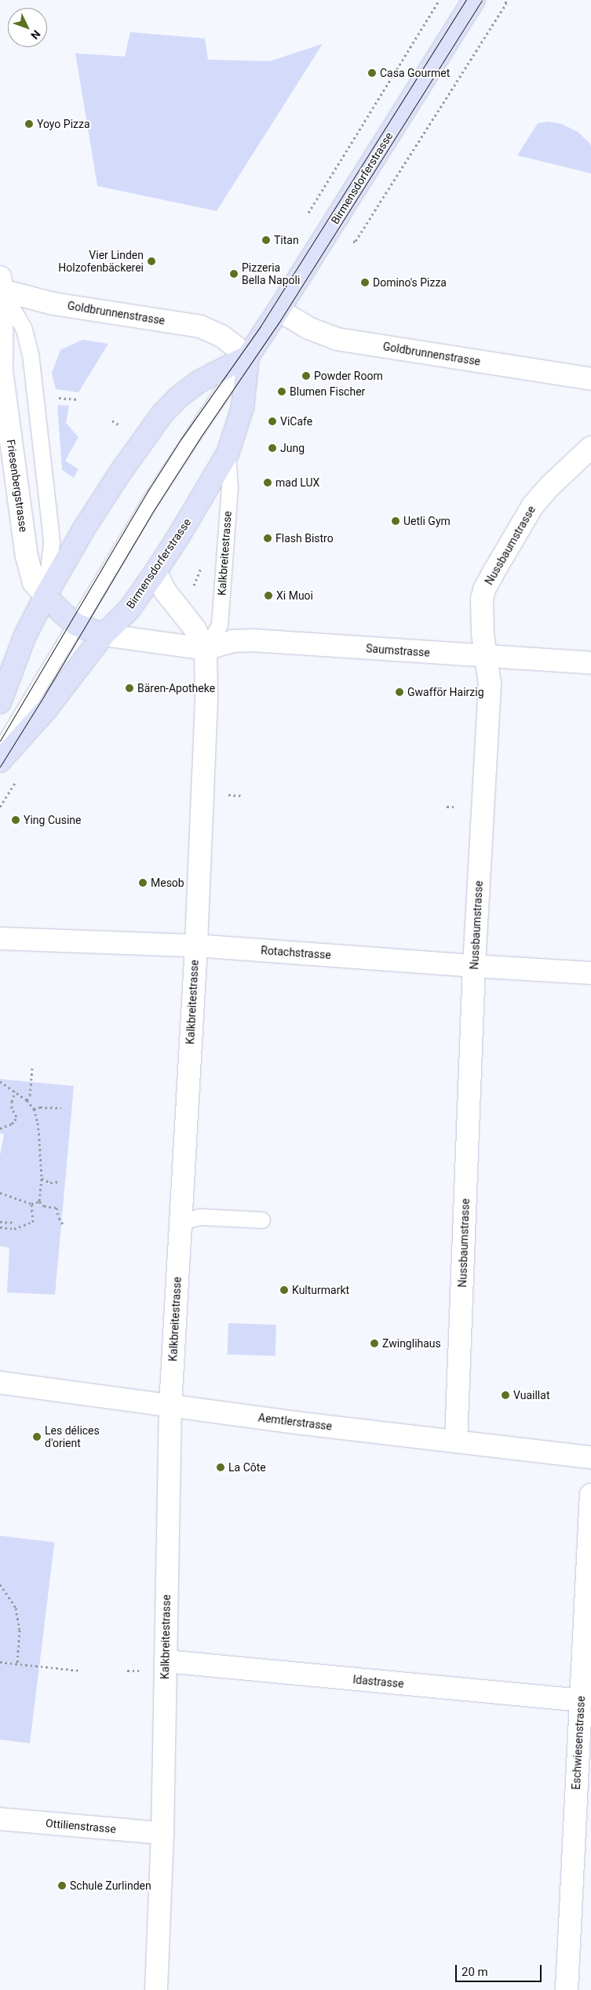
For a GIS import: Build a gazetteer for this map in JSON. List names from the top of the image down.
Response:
{
  "streets": {
    "main road": ["Birmensdorferstrasse"],
    "street": [
      "Goldbrunnenstrasse",
      "Friesenbergstrasse",
      "Nussbaumstrasse",
      "Kalkbreitestrasse",
      "Saumstrasse",
      "Rotachstrasse",
      "Aemtlerstrasse",
      "Idastrasse",
      "Eschwiesenstrasse",
      "Ottilienstrasse"
    ]
  },
  "crossings": [
    ["Birmensdorferstrasse", "Goldbrunnenstrasse"],
    ["Birmensdorferstrasse", "Friesenbergstrasse"],
    ["Birmensdorferstrasse", "Kalkbreitestrasse"],
    ["Goldbrunnenstrasse", "Friesenbergstrasse"],
    ["Nussbaumstrasse", "Saumstrasse"],
    ["Nussbaumstrasse", "Rotachstrasse"],
    ["Nussbaumstrasse", "Aemtlerstrasse"],
    ["Kalkbreitestrasse", "Saumstrasse"],
    ["Kalkbreitestrasse", "Rotachstrasse"],
    ["Kalkbreitestrasse", "Aemtlerstrasse"],
    ["Kalkbreitestrasse", "Idastrasse"],
    ["Kalkbreitestrasse", "Ottilienstrasse"],
    ["Idastrasse", "Eschwiesenstrasse"]
  ],
  "places": [
    "Casa Gourmet",
    "Yoyo Pizza",
    "Titan",
    "Vier Linden Holzofenbäckerei",
    "Pizzeria Bella Napoli",
    "Domino's Pizza",
    "Powder Room",
    "Blumen Fischer",
    "ViCafe",
    "Jung",
    "mad LUX",
    "Uetli Gym",
    "Flash Bistro",
    "Xi Muoi",
    "Bären-Apotheke",
    "Gwafför Hairzig",
    "Ying Cusine",
    "Mesob",
    "Kulturmarkt",
    "Zwinglihaus",
    "Vuaillat",
    "Les délices d'orient",
    "La Côte",
    "Schule Zurlinden"
  ],
  "scale_bar": "20 m",
  "north": "bottom right"
}
